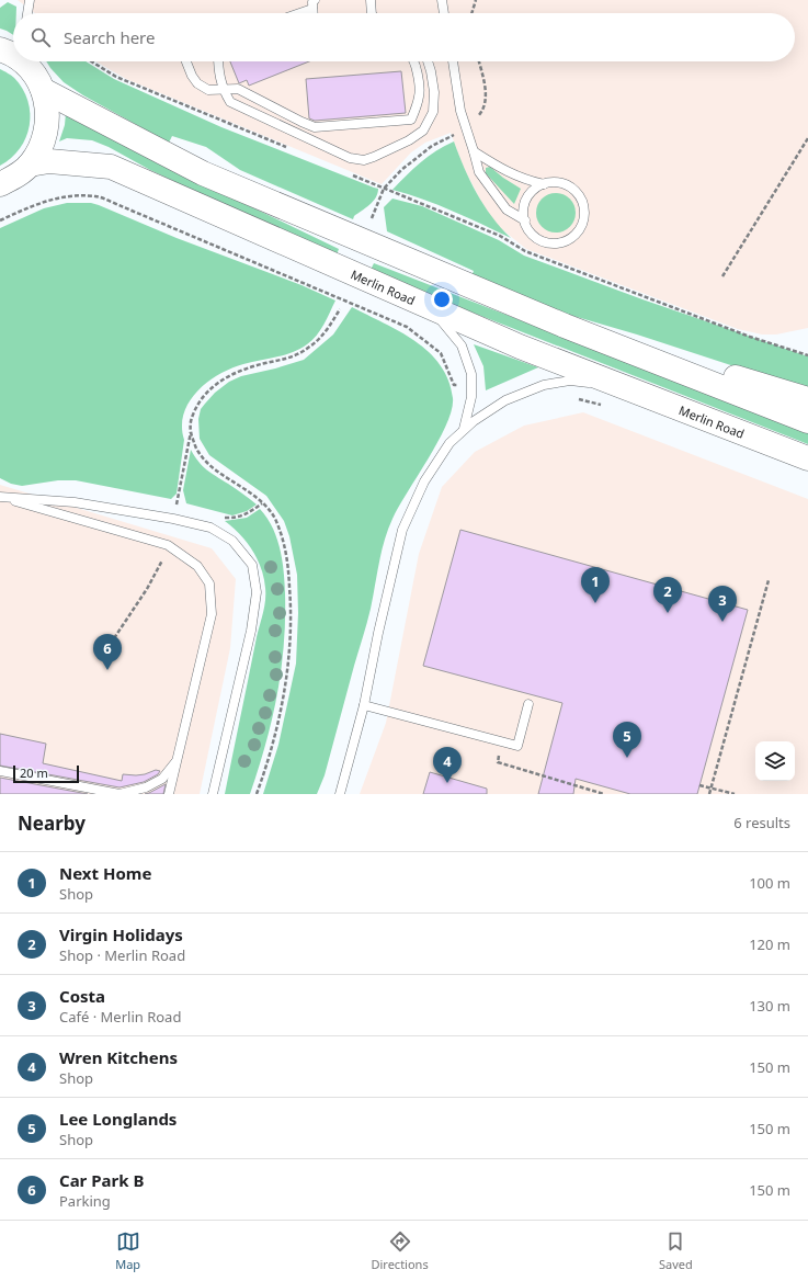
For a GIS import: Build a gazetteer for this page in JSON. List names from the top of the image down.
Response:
{
  "streets": {
    "street": ["Merlin Road"]
  },
  "scale_bar": "20 m",
  "page": {
    "search": "Search here",
    "pins": [
      "1",
      "2",
      "3",
      "6",
      "5",
      "4"
    ],
    "scale": "20 m",
    "heading": ["Nearby", "6 results"],
    "list": [
      {
        "mark": "1",
        "name": "Next Home",
        "note": "Shop",
        "value": "100 m"
      },
      {
        "mark": "2",
        "name": "Virgin Holidays",
        "note": "Shop · Merlin Road",
        "value": "120 m"
      },
      {
        "mark": "3",
        "name": "Costa",
        "note": "Café · Merlin Road",
        "value": "130 m"
      },
      {
        "mark": "4",
        "name": "Wren Kitchens",
        "note": "Shop",
        "value": "150 m"
      },
      {
        "mark": "5",
        "name": "Lee Longlands",
        "note": "Shop",
        "value": "150 m"
      },
      {
        "mark": "6",
        "name": "Car Park B",
        "note": "Parking",
        "value": "150 m"
      }
    ],
    "nav": ["Map", "Directions", "Saved"]
  }
}
